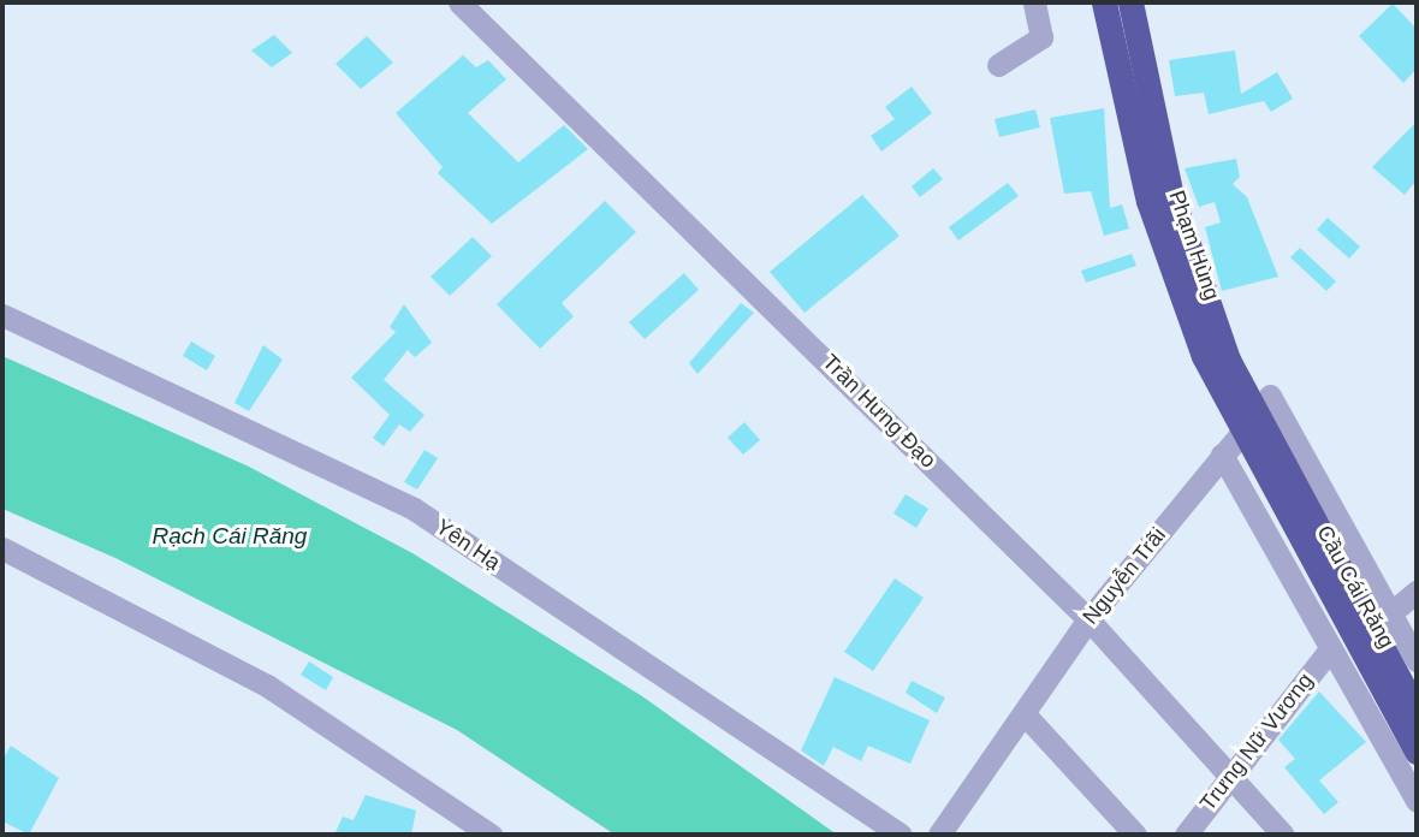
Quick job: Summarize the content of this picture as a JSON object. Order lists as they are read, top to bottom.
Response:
{
  "streets": {
    "highway": ["Phạm Hùng", "Cầu Cái Răng"],
    "street": [
      "Trần Hưng Đạo",
      "Yên Hạ",
      "Nguyễn Trãi",
      "Trưng Nữ Vương"
    ]
  },
  "crossings": [
    ["Phạm Hùng", "Nguyễn Trãi"],
    ["Phạm Hùng", "Cầu Cái Răng"],
    ["Trần Hưng Đạo", "Nguyễn Trãi"],
    ["Trần Hưng Đạo", "Trưng Nữ Vương"]
  ],
  "water": ["Rạch Cái Răng"]
}
